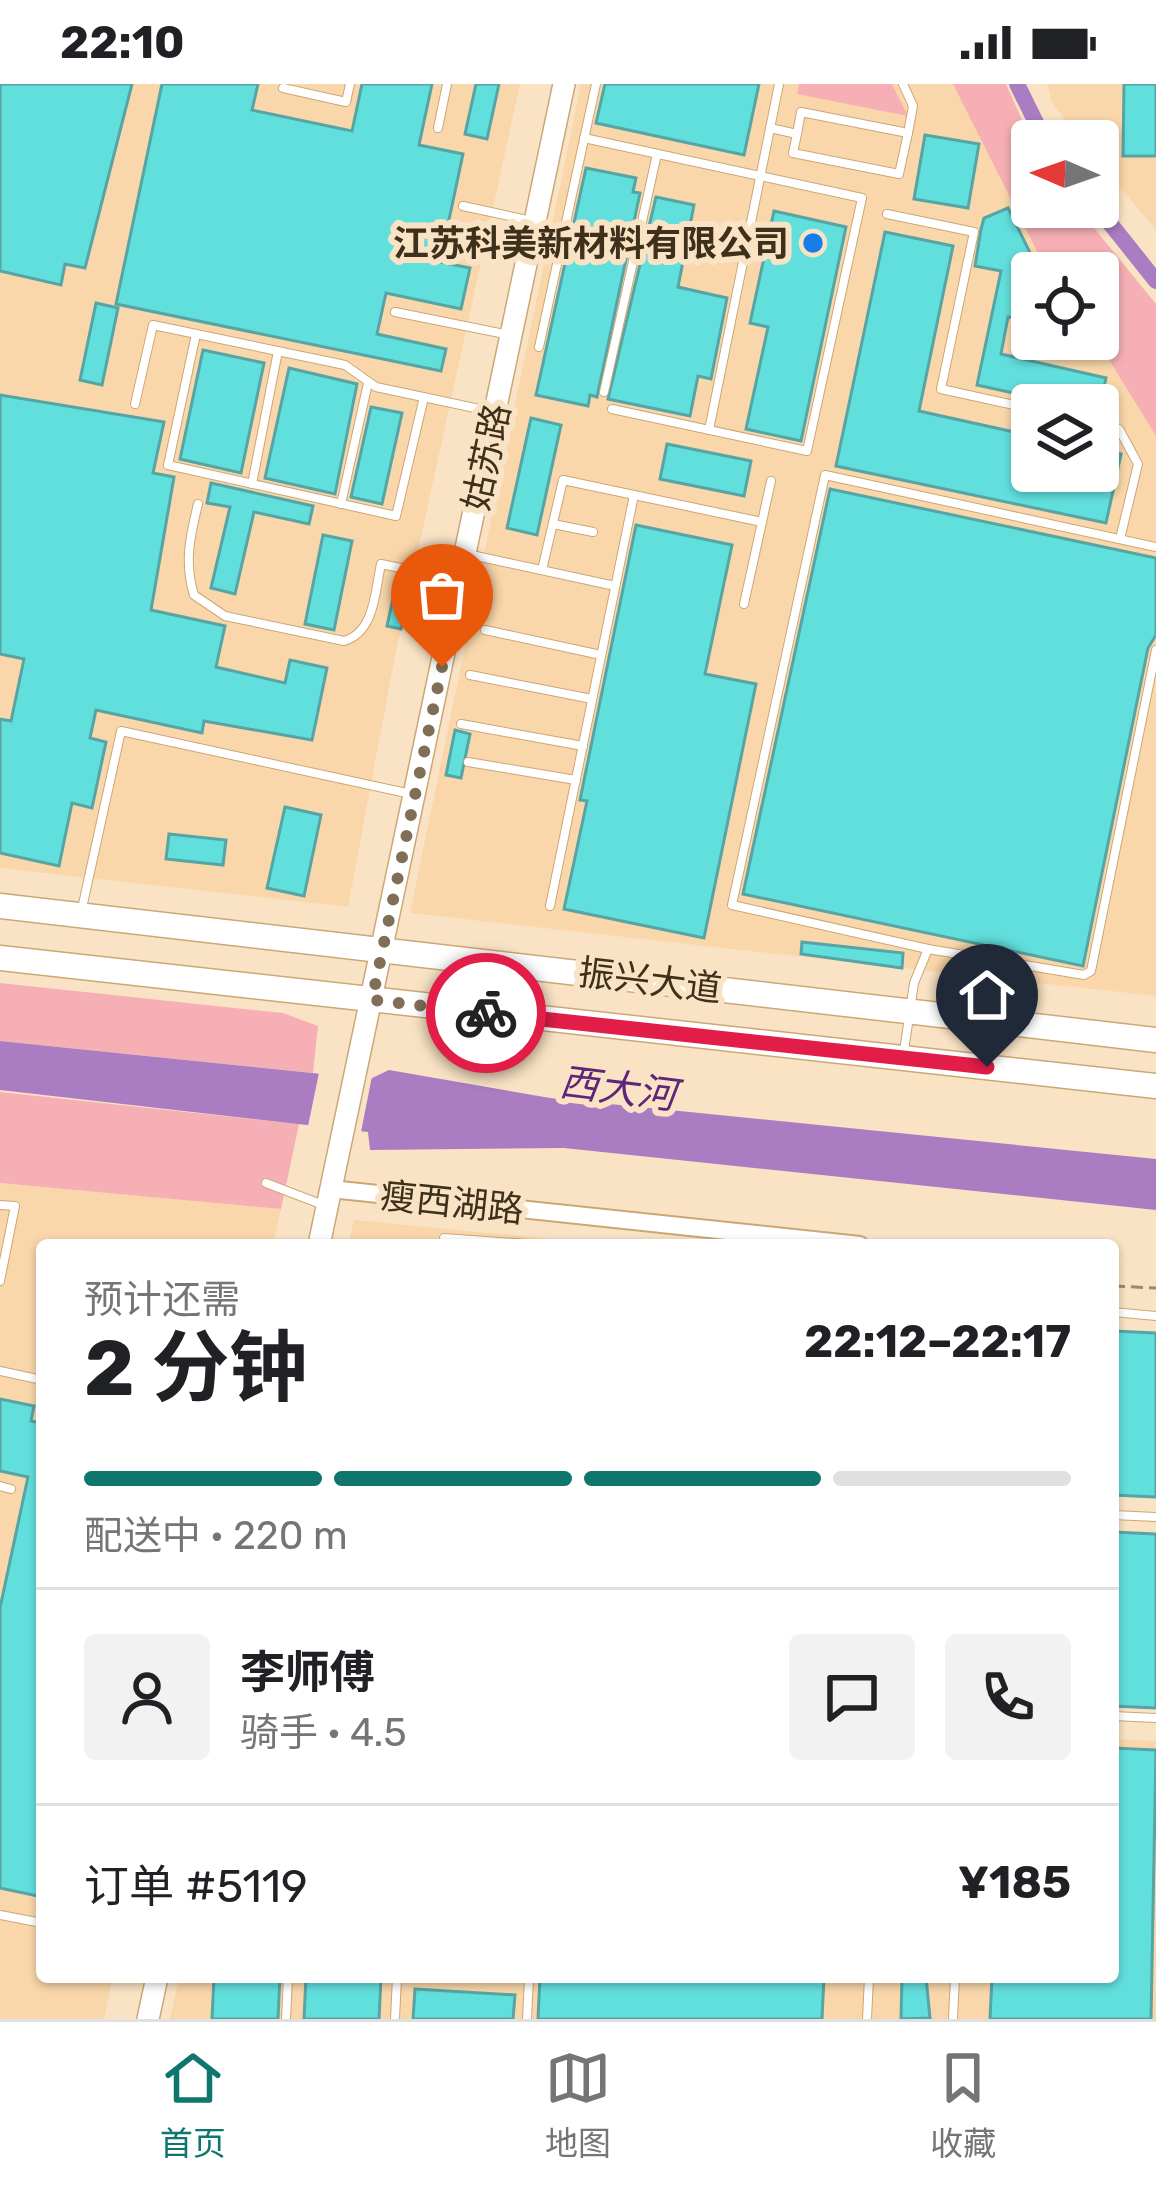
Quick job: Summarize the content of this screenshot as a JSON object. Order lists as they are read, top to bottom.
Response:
{
  "streets": {
    "main road": ["振兴大道"],
    "street": ["姑苏路", "瘦西湖路"]
  },
  "crossings": [
    ["姑苏路", "振兴大道"],
    ["姑苏路", "瘦西湖路"]
  ],
  "water": ["西大河"],
  "places": ["江苏科美新材料有限公司"],
  "north": "left",
  "page": {
    "status": "22:10",
    "heading": ["2 分钟", "预计还需", "22:12–22:17"],
    "panel": [
      "李师傅",
      "骑手 · 4.5",
      "订单 #5119",
      "¥185"
    ],
    "bar": "配送中 · 220 m",
    "tabs": ["首页", "地图", "收藏"]
  }
}
